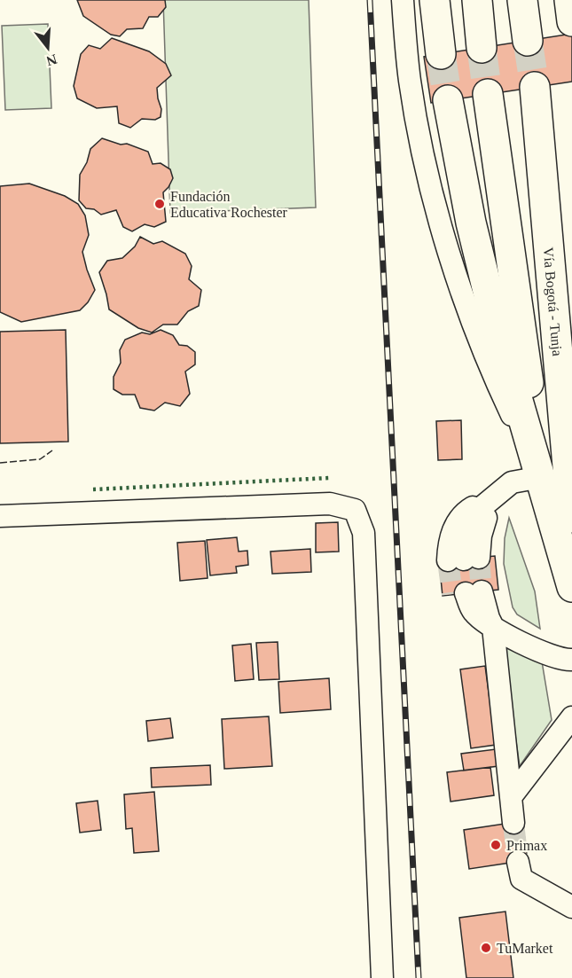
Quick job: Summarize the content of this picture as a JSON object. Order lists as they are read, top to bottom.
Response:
{
  "streets": {
    "highway": ["Vía Bogotá - Tunja"]
  },
  "places": ["Fundación Educativa Rochester", "Primax", "TuMarket"],
  "north": "bottom"
}
